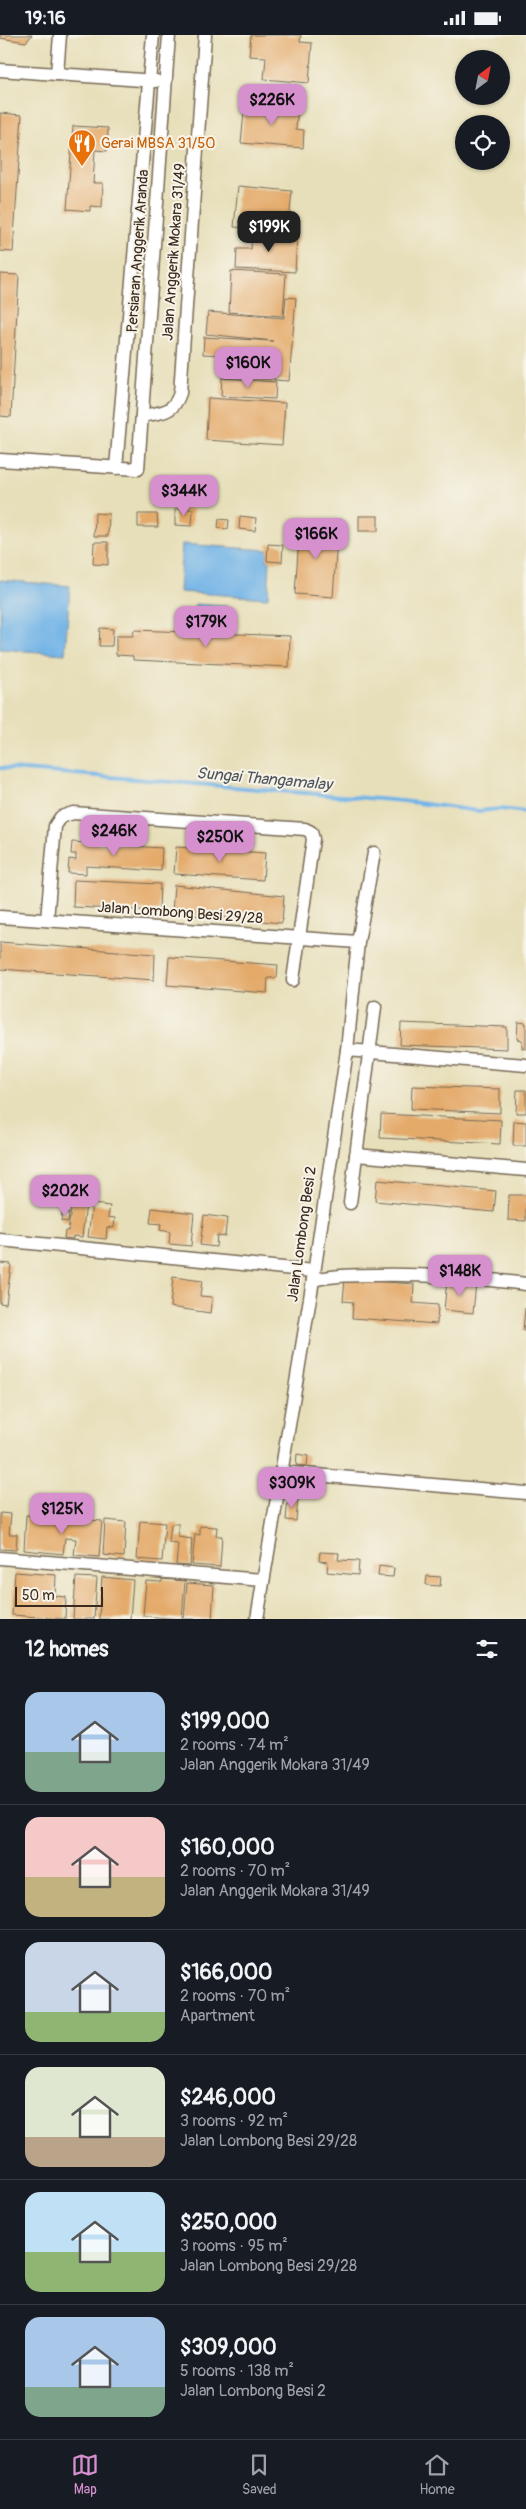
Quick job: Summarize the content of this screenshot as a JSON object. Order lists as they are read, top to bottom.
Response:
{
  "streets": {
    "street": [
      "Persiaran Anggerik Aranda",
      "Jalan Anggerik Mokara 31/49",
      "Jalan Lombong Besi 29/28",
      "Jalan Lombong Besi 2"
    ]
  },
  "crossings": [
    ["Persiaran Anggerik Aranda", "Jalan Anggerik Mokara 31/49"],
    ["Jalan Lombong Besi 29/28", "Jalan Lombong Besi 2"]
  ],
  "water": ["Sungai Thangamalay"],
  "places": {
    "restaurant": ["Gerai MBSA 31/50"]
  },
  "scale_bar": "50 m",
  "north": "top right",
  "page": {
    "status": "19:16",
    "price": [
      "$226K",
      "$199K",
      "$160K",
      "$344K",
      "$166K",
      "$179K",
      "$246K",
      "$250K",
      "$202K",
      "$148K",
      "$309K",
      "$125K"
    ],
    "scale": "50 m",
    "heading": "12 homes",
    "list": [
      {
        "name": "$199,000",
        "note": "2 rooms · 74 m² · Jalan Anggerik Mokara 31/49"
      },
      {
        "name": "$160,000",
        "note": "2 rooms · 70 m² · Jalan Anggerik Mokara 31/49"
      },
      {
        "name": "$166,000",
        "note": "2 rooms · 70 m² · Apartment"
      },
      {
        "name": "$246,000",
        "note": "3 rooms · 92 m² · Jalan Lombong Besi 29/28"
      },
      {
        "name": "$250,000",
        "note": "3 rooms · 95 m² · Jalan Lombong Besi 29/28"
      },
      {
        "name": "$309,000",
        "note": "5 rooms · 138 m² · Jalan Lombong Besi 2"
      }
    ],
    "tabs": ["Map", "Saved", "Home"]
  }
}
